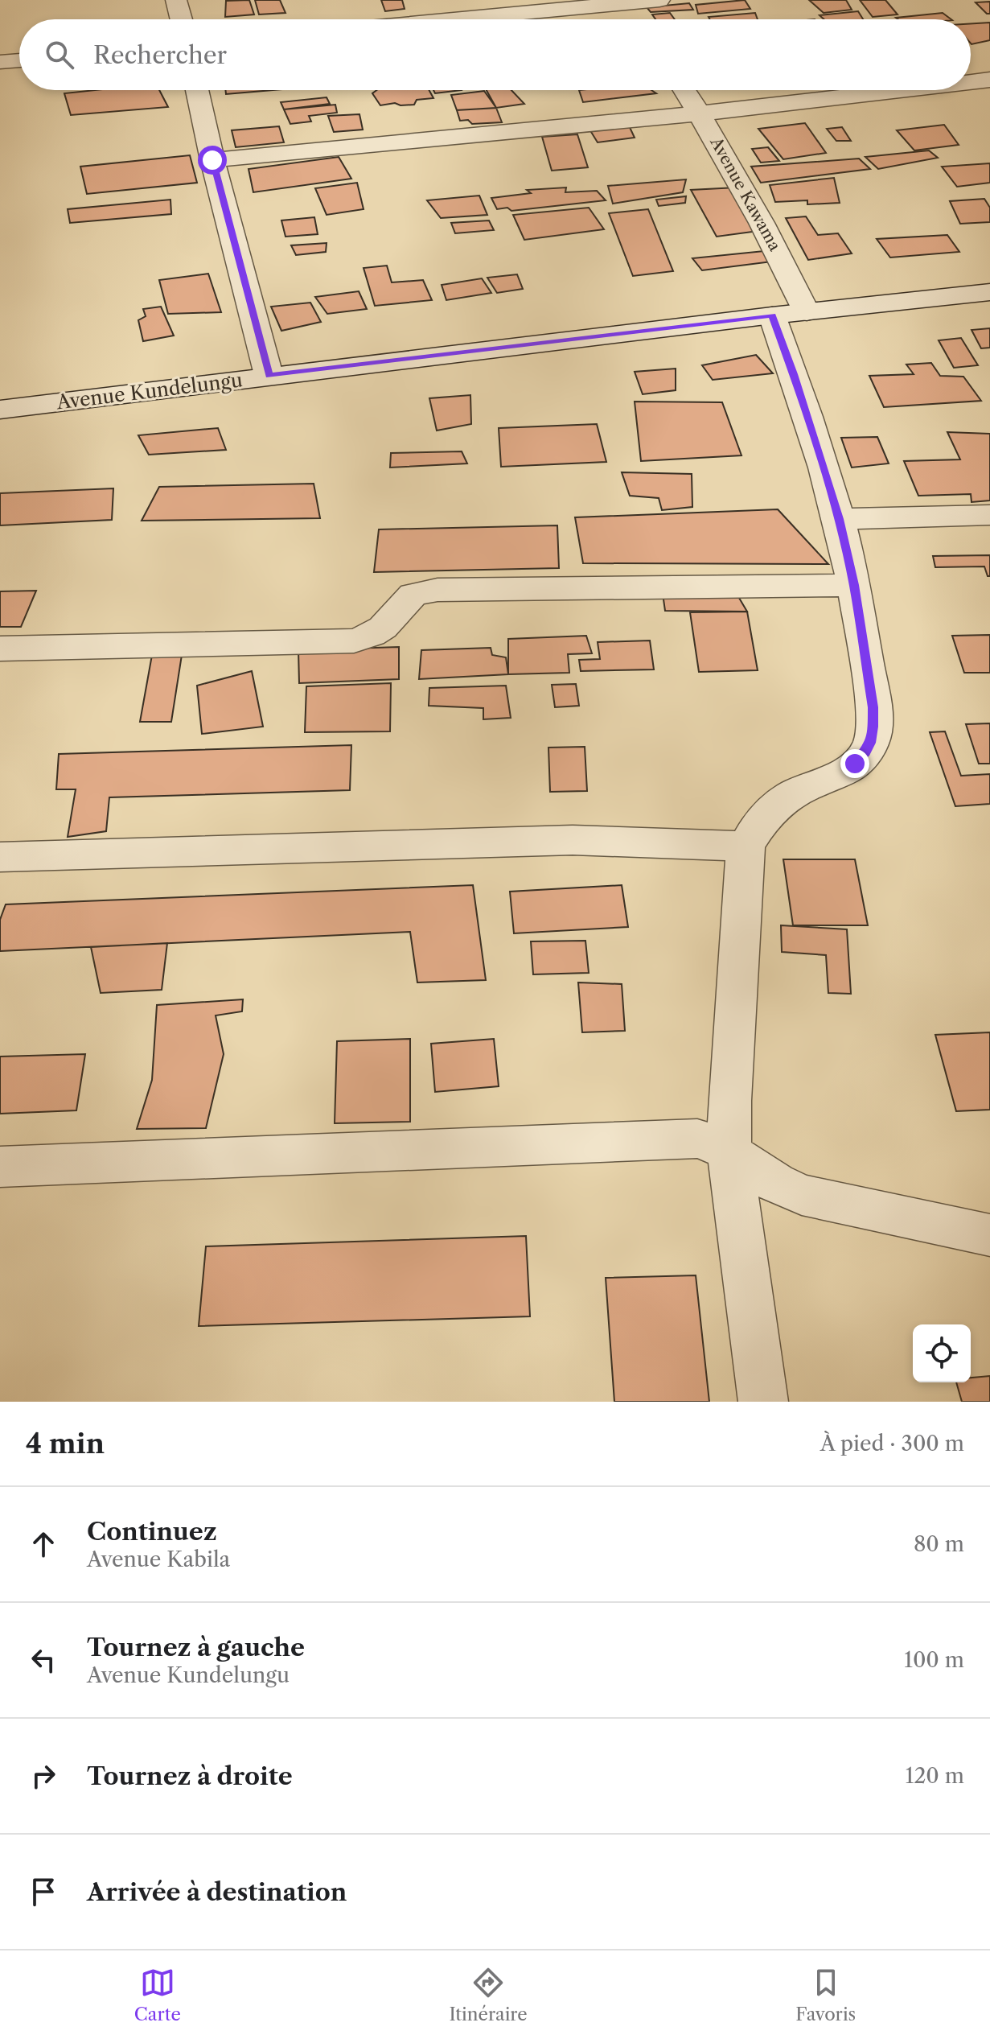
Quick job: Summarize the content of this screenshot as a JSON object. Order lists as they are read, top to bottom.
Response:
{
  "streets": {
    "street": ["Avenue Kawama", "Avenue Kundelungu"]
  },
  "crossings": [
    ["Avenue Kawama", "Avenue Kundelungu"]
  ],
  "page": {
    "search": "Rechercher",
    "heading": ["4 min", "À pied · 300 m"],
    "list": [
      ["Continuez", "Avenue Kabila", "80 m"],
      ["Tournez à gauche", "Avenue Kundelungu", "100 m"],
      ["Tournez à droite", "120 m"],
      "Arrivée à destination"
    ],
    "nav": ["Carte", "Itinéraire", "Favoris"]
  }
}
